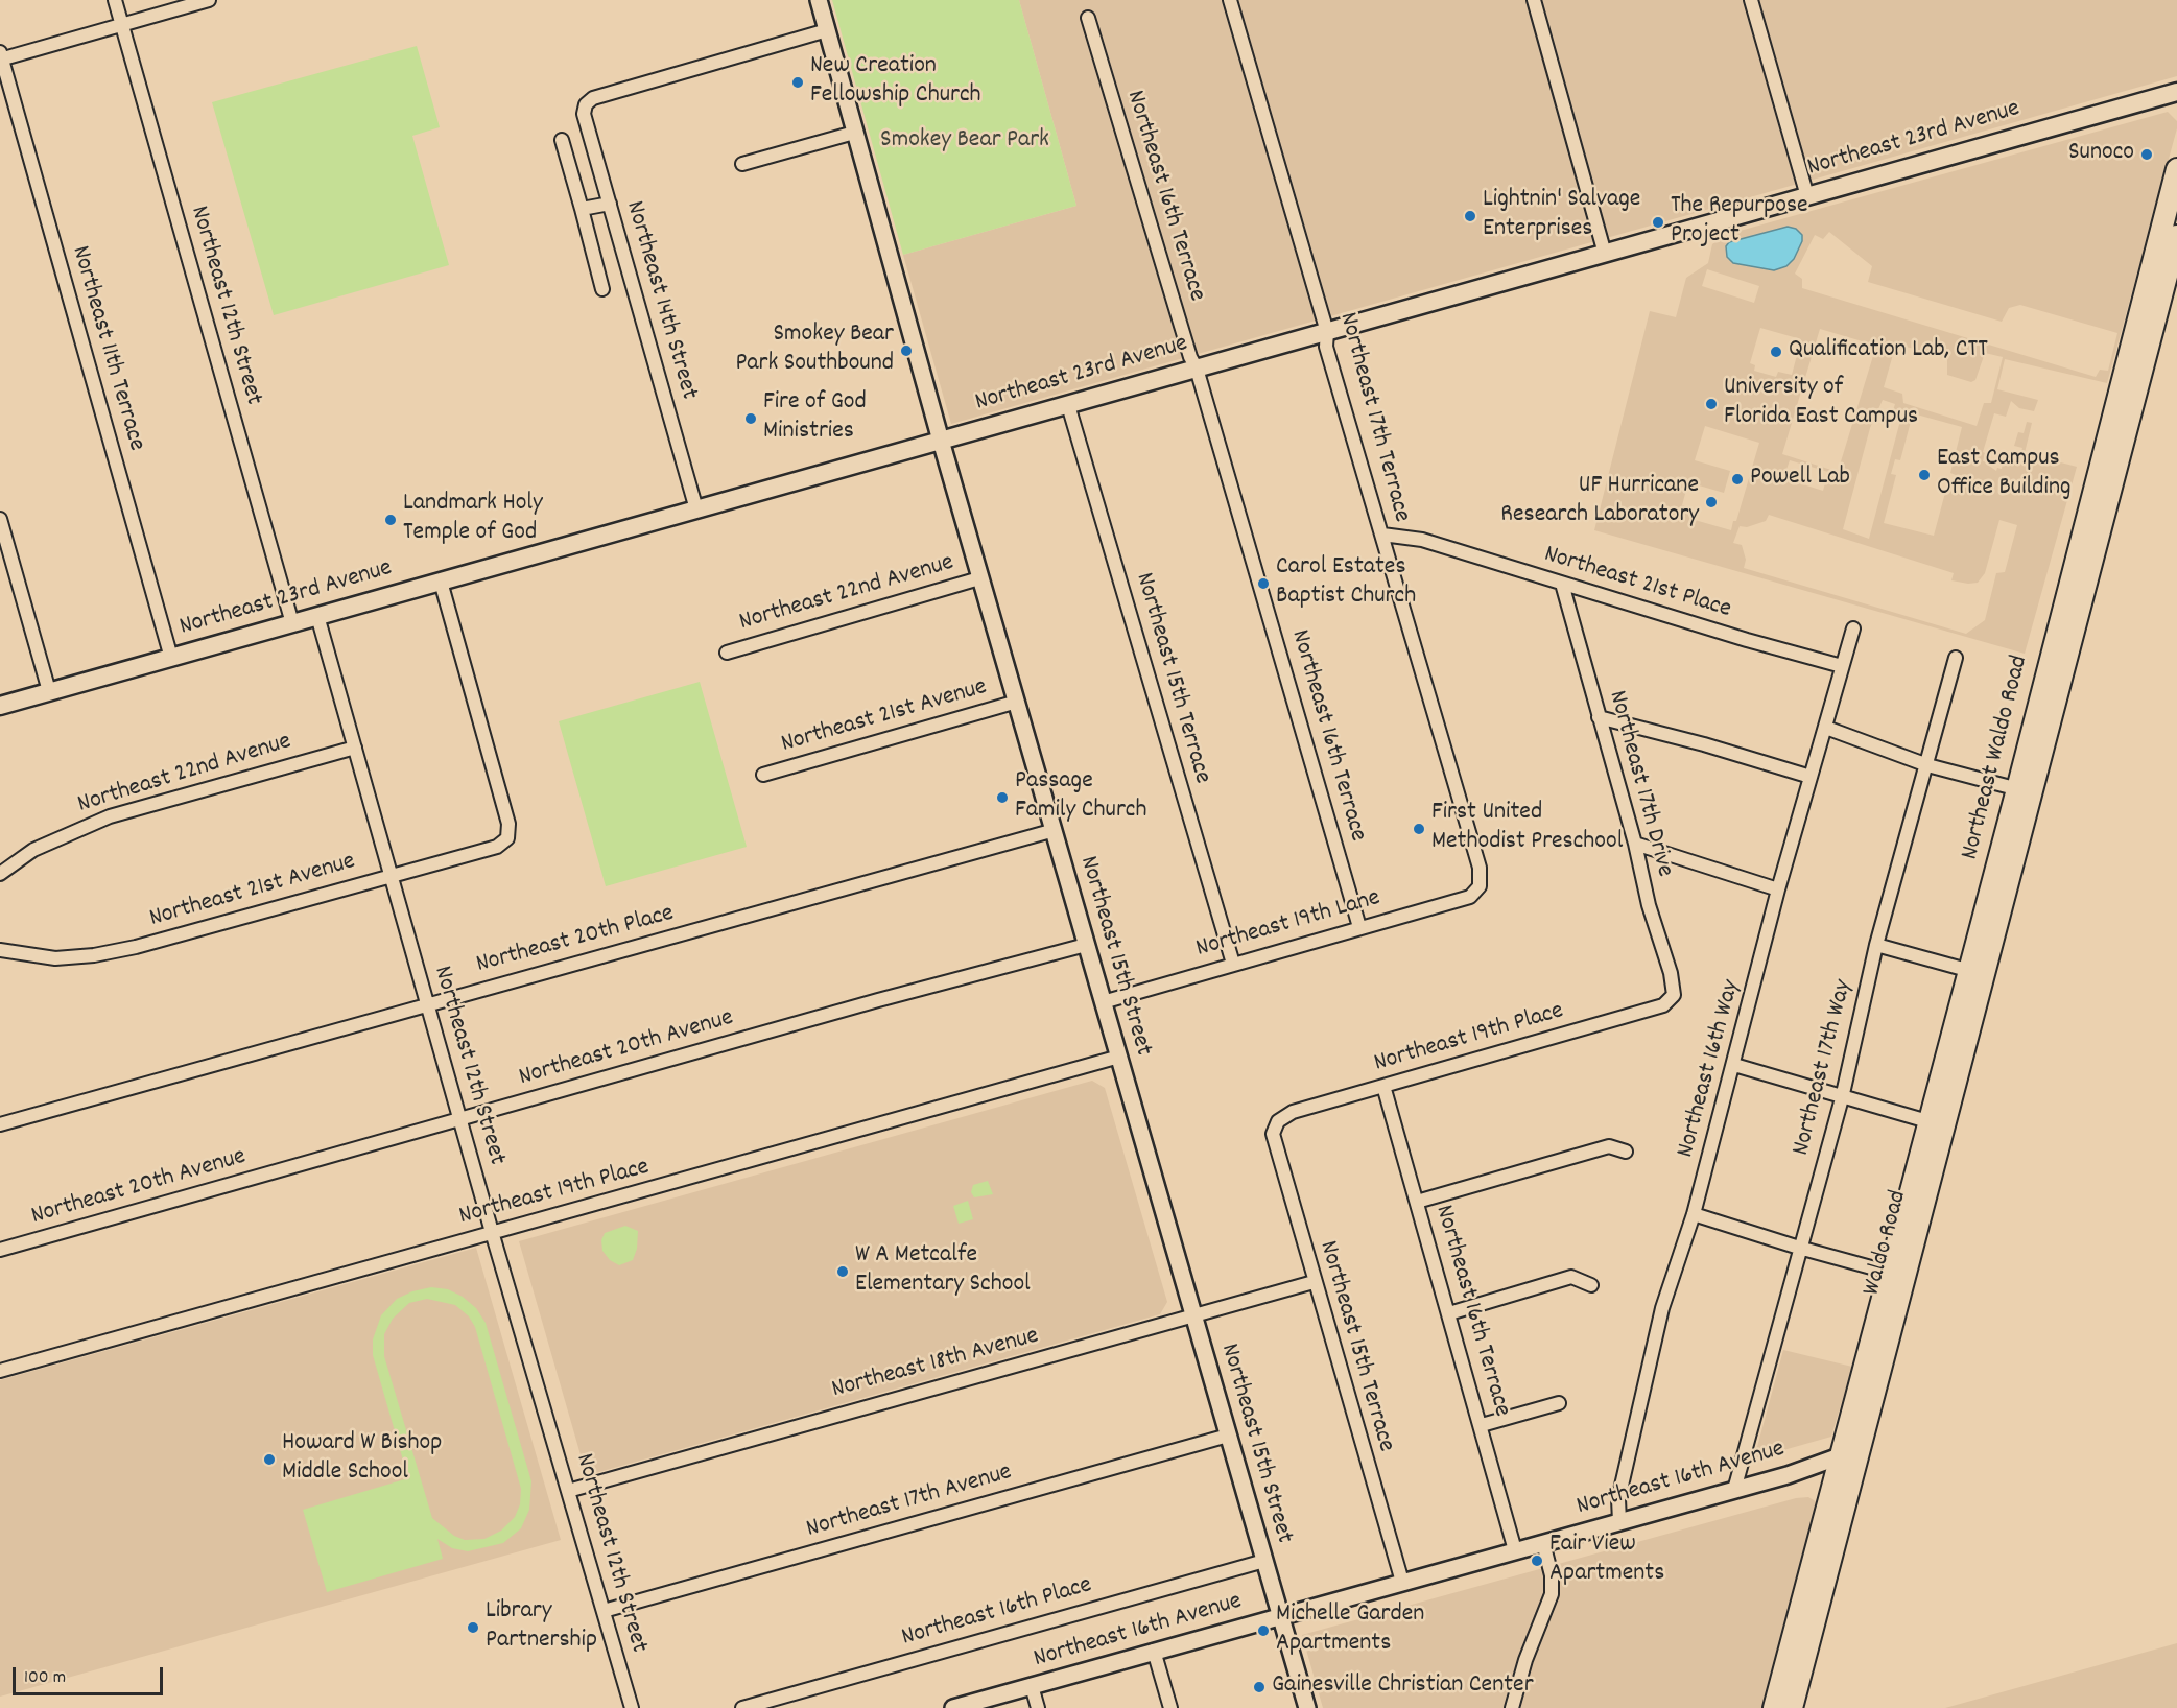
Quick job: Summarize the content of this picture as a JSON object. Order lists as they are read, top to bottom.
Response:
{
  "streets": {
    "highway": ["Northeast Waldo Road", "Waldo Road"],
    "main road": ["Northeast 23rd Avenue"],
    "street": [
      "Northeast 16th Terrace",
      "Northeast 14th Street",
      "Northeast 12th Street",
      "Northeast 11th Terrace",
      "Northeast 17th Terrace",
      "Northeast 21st Place",
      "Northeast 22nd Avenue",
      "Northeast 15th Terrace",
      "Northeast 21st Avenue",
      "Northeast 17th Drive",
      "Northeast 19th Lane",
      "Northeast 20th Place",
      "Northeast 15th Street",
      "Northeast 19th Place",
      "Northeast 20th Avenue",
      "Northeast 17th Way",
      "Northeast 16th Way",
      "Northeast 18th Avenue",
      "Northeast 16th Avenue",
      "Northeast 17th Avenue",
      "Northeast 16th Place"
    ]
  },
  "crossings": [
    ["Northeast 23rd Avenue", "Northeast 16th Terrace"],
    ["Northeast 23rd Avenue", "Northeast 14th Street"],
    ["Northeast 23rd Avenue", "Northeast 12th Street"],
    ["Northeast 23rd Avenue", "Northeast 11th Terrace"],
    ["Northeast 23rd Avenue", "Northeast 17th Terrace"],
    ["Northeast 23rd Avenue", "Northeast 15th Terrace"],
    ["Northeast 23rd Avenue", "Northeast 21st Avenue"],
    ["Northeast 23rd Avenue", "Northeast 15th Street"],
    ["Northeast 16th Terrace", "Northeast 19th Lane"],
    ["Northeast 16th Terrace", "Northeast 19th Place"],
    ["Northeast 16th Terrace", "Northeast 16th Avenue"],
    ["Northeast 14th Street", "Northeast 15th Street"],
    ["Northeast 12th Street", "Northeast 22nd Avenue"],
    ["Northeast 12th Street", "Northeast 21st Avenue"],
    ["Northeast 12th Street", "Northeast 20th Place"],
    ["Northeast 12th Street", "Northeast 19th Place"],
    ["Northeast 12th Street", "Northeast 20th Avenue"],
    ["Northeast 12th Street", "Northeast 18th Avenue"],
    ["Northeast 12th Street", "Northeast 17th Avenue"],
    ["Northeast 17th Terrace", "Northeast 21st Place"],
    ["Northeast 17th Terrace", "Northeast 19th Lane"],
    ["Northeast 21st Place", "Northeast 17th Drive"],
    ["Northeast 21st Place", "Northeast 16th Way"],
    ["Northeast 22nd Avenue", "Northeast 15th Street"],
    ["Northeast 15th Terrace", "Northeast 19th Lane"],
    ["Northeast 15th Terrace", "Northeast 19th Place"],
    ["Northeast 15th Terrace", "Northeast 18th Avenue"],
    ["Northeast 15th Terrace", "Northeast 16th Avenue"],
    ["Northeast 21st Avenue", "Northeast 15th Street"],
    ["Northeast Waldo Road", "Waldo Road"],
    ["Northeast 17th Drive", "Northeast 19th Place"],
    ["Northeast 19th Lane", "Northeast 15th Street"],
    ["Northeast 20th Place", "Northeast 15th Street"],
    ["Northeast 15th Street", "Northeast 19th Place"],
    ["Northeast 15th Street", "Northeast 20th Avenue"],
    ["Northeast 15th Street", "Northeast 18th Avenue"],
    ["Northeast 15th Street", "Northeast 16th Avenue"],
    ["Northeast 15th Street", "Northeast 17th Avenue"],
    ["Northeast 15th Street", "Northeast 16th Place"],
    ["Northeast 17th Way", "Northeast 16th Avenue"],
    ["Northeast 16th Way", "Northeast 16th Avenue"],
    ["Waldo Road", "Northeast 16th Avenue"]
  ],
  "parks": ["Smokey Bear Park"],
  "places": [
    "New Creation Fellowship Church",
    "Sunoco",
    "Lightnin' Salvage Enterprises",
    "The Repurpose Project",
    "Smokey Bear Park Southbound",
    "Qualification Lab, CTT",
    "University of Florida East Campus",
    "Fire of God Ministries",
    "East Campus Office Building",
    "Powell Lab",
    "UF Hurricane Research Laboratory",
    "Landmark Holy Temple of God",
    "Carol Estates Baptist Church",
    "Passage Family Church",
    "First United Methodist Preschool",
    "W A Metcalfe Elementary School",
    "Howard W Bishop Middle School",
    "Fair View Apartments",
    "Library Partnership",
    "Michelle Garden Apartments",
    "Gainesville Christian Center"
  ],
  "scale_bar": "100 m"
}
